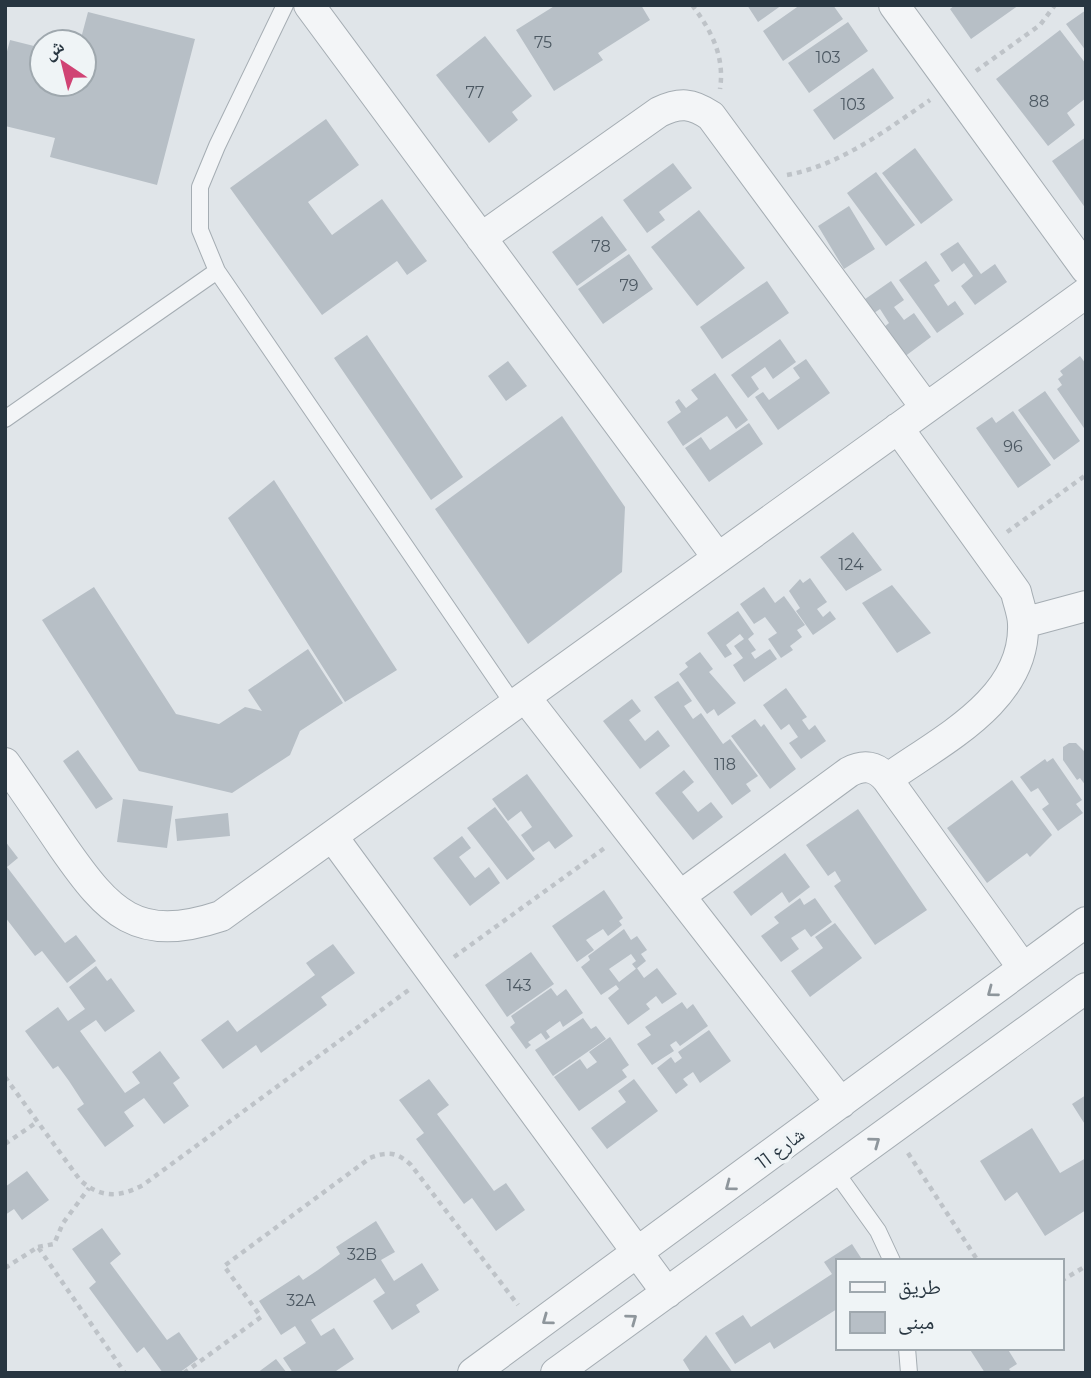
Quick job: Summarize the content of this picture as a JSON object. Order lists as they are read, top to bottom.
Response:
{
  "streets": {
    "street": ["شارع 11"]
  },
  "house_numbers": [
    "75",
    "103",
    "77",
    "88",
    "103",
    "78",
    "79",
    "96",
    "124",
    "118",
    "143",
    "32B",
    "32A"
  ],
  "legend": ["طريق", "مبنى"],
  "north": "top left"
}
